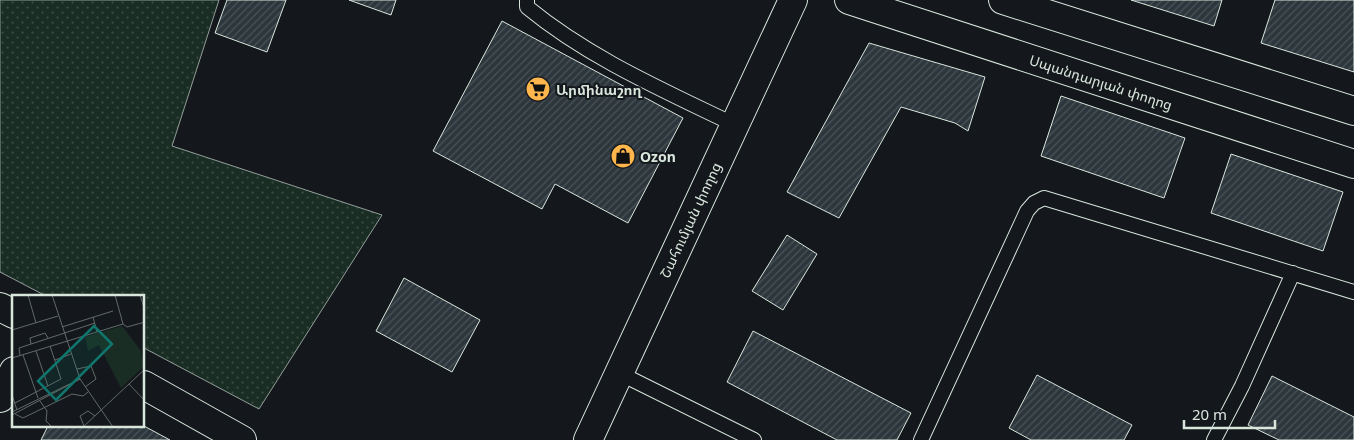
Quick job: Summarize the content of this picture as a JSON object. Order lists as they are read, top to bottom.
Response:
{
  "streets": {
    "street": ["Սպանդարյան փողոց", "Շահումյան փողոց"]
  },
  "places": {
    "supermarket": ["Արմինաշող"],
    "shop": ["Ozon"]
  },
  "scale_bar": "20 m"
}
